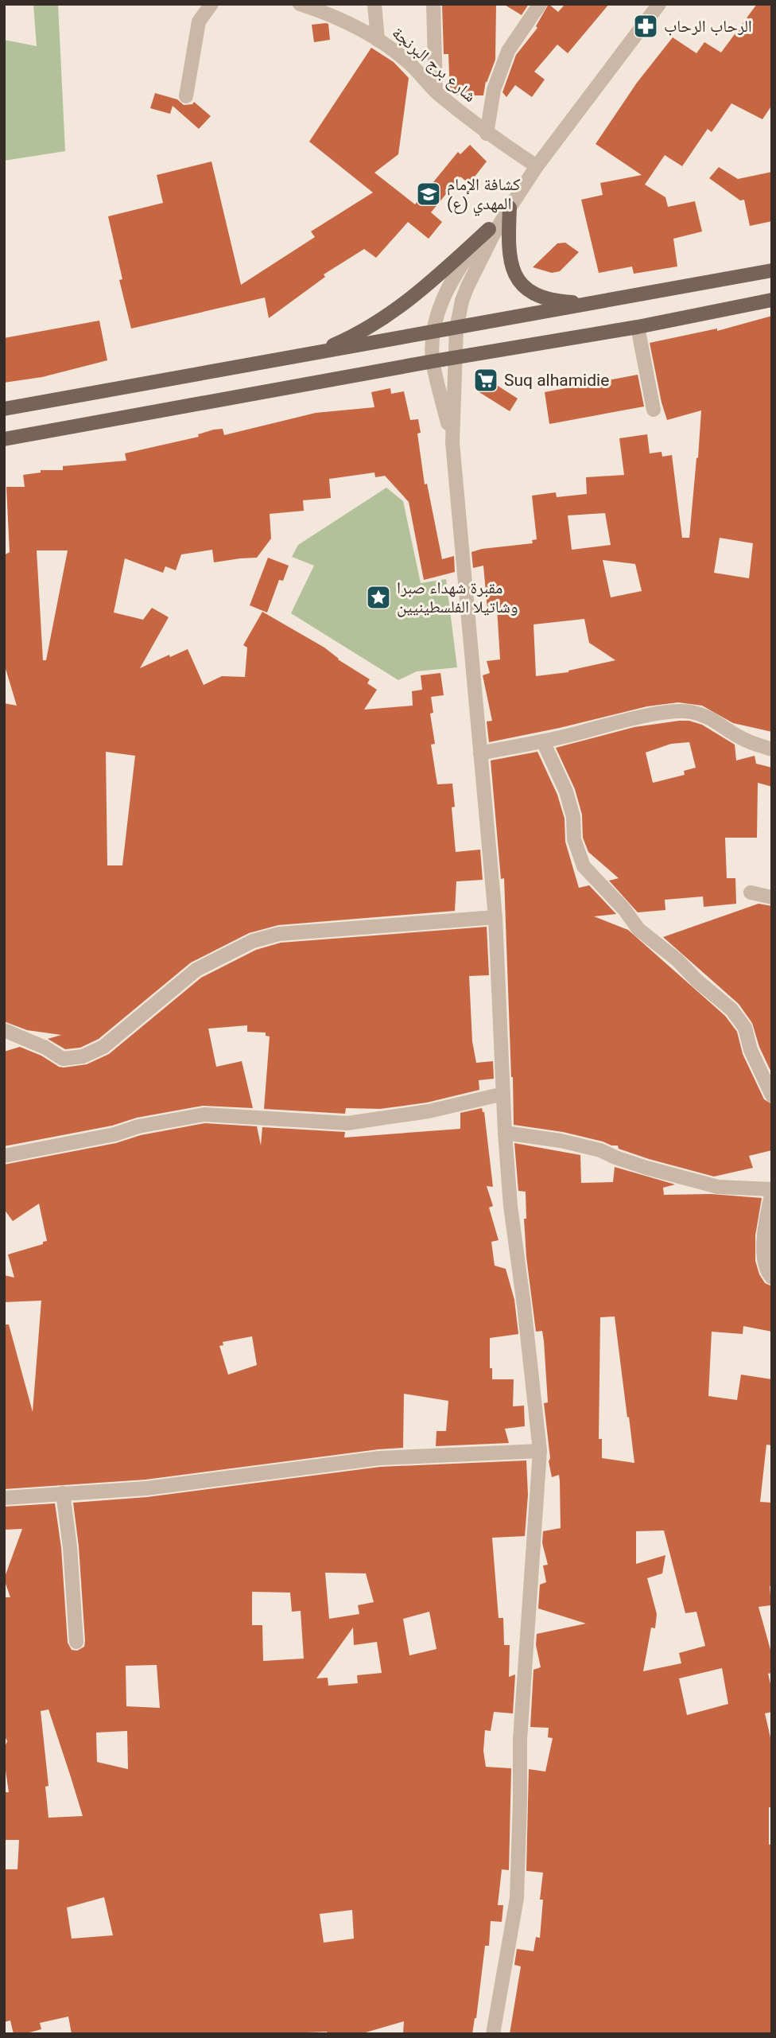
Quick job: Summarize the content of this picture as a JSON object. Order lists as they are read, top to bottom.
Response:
{
  "streets": {
    "street": ["شارع برج البرنجة"]
  },
  "places": {
    "pharmacy": ["الرحاب الرحاب"],
    "school or university": ["كشافة الإمام المهدي (ع)"],
    "supermarket": ["Suq alhamidie"],
    "place": ["مقبرة شهداء صبرا وشاتيلا الفلسطينيين"]
  }
}
